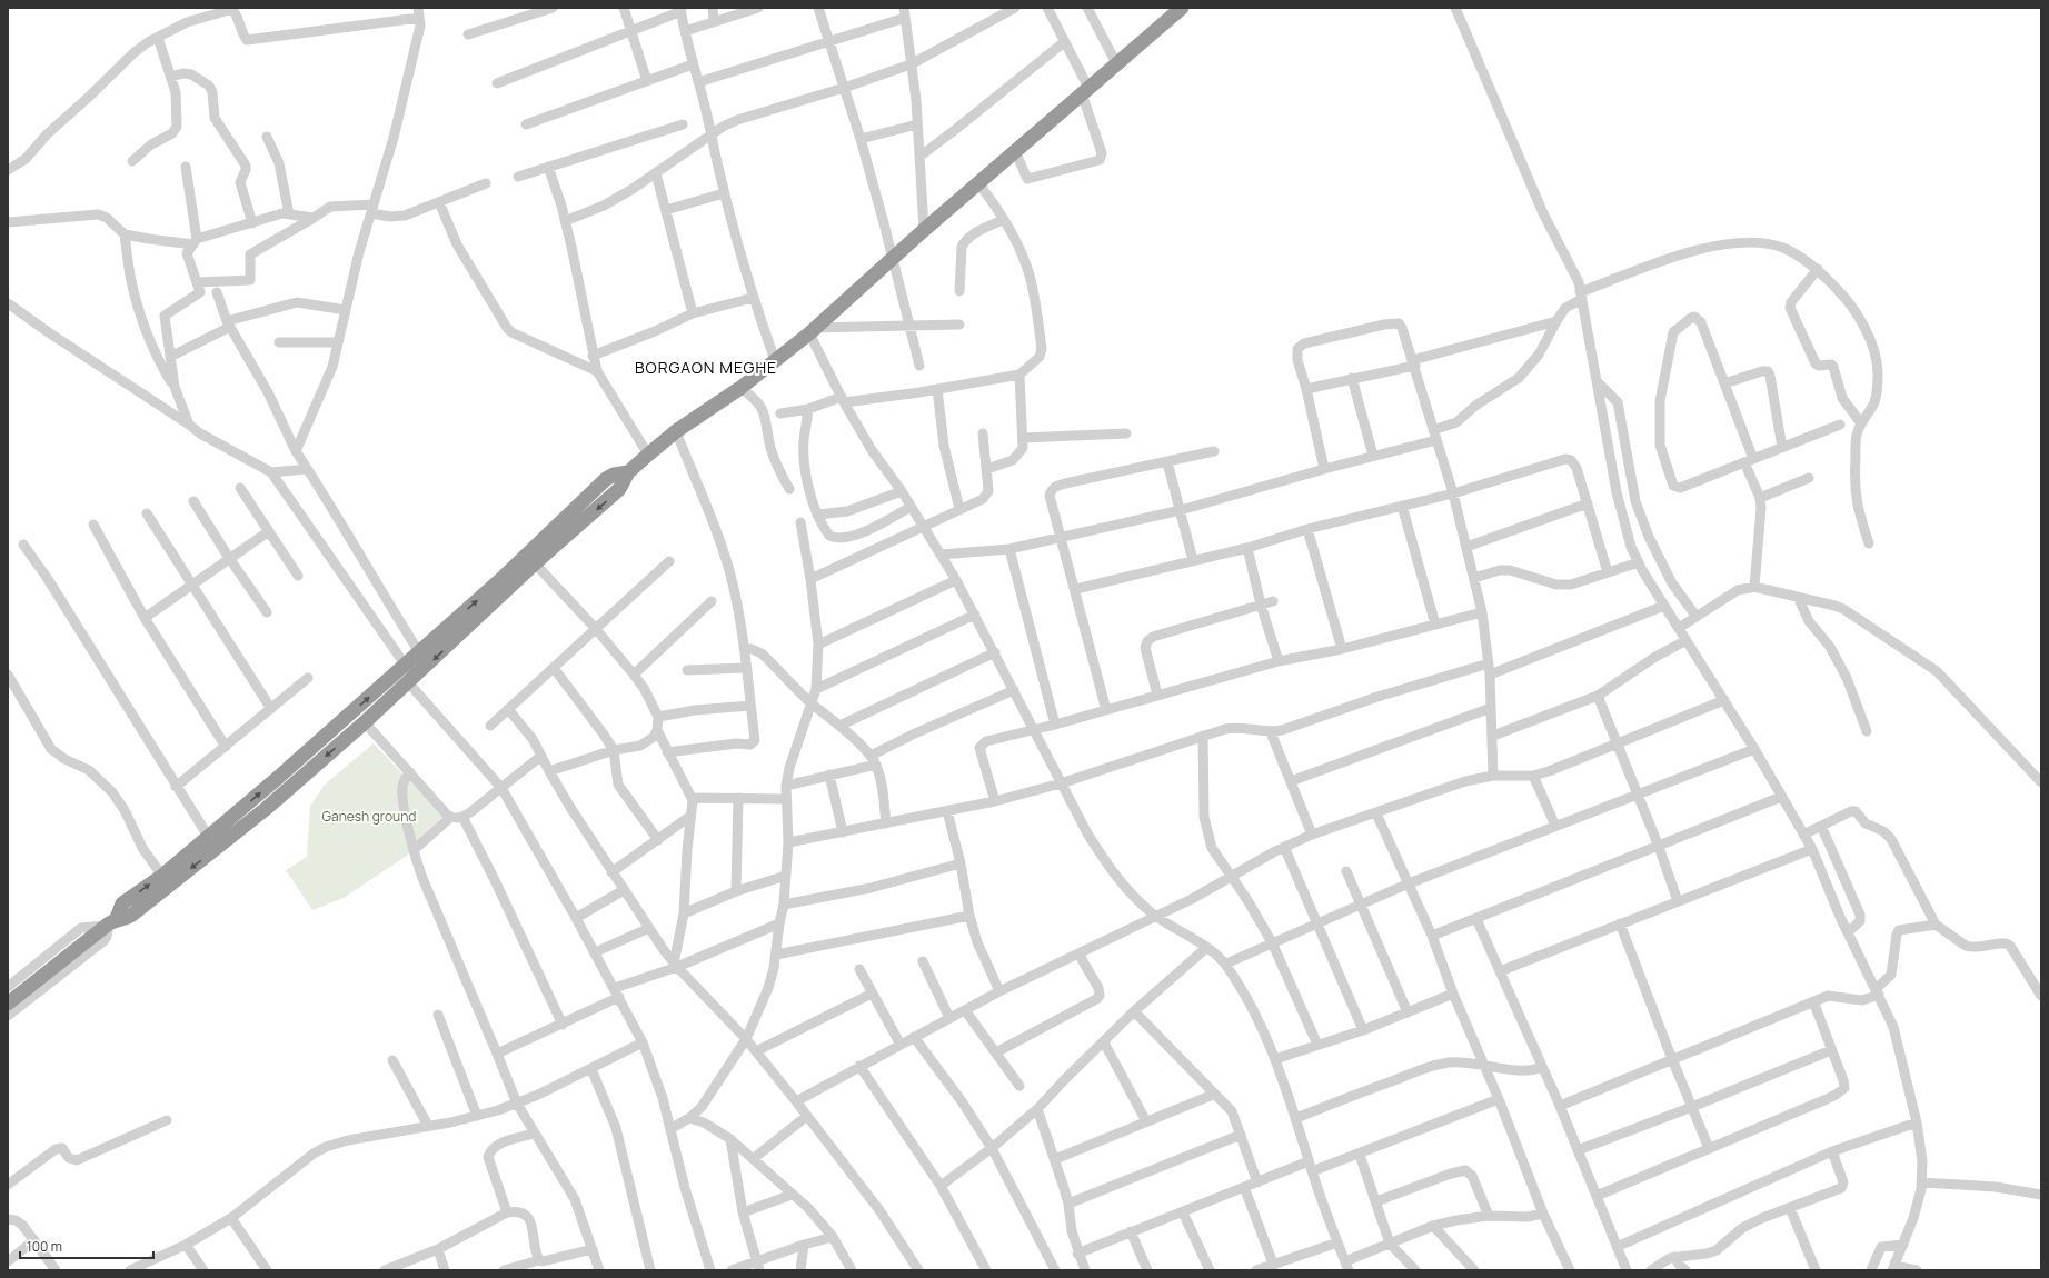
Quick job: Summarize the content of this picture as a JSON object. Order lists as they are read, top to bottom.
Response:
{
  "districts": ["BORGAON MEGHE"],
  "parks": ["Ganesh ground"],
  "scale_bar": "100 m"
}
